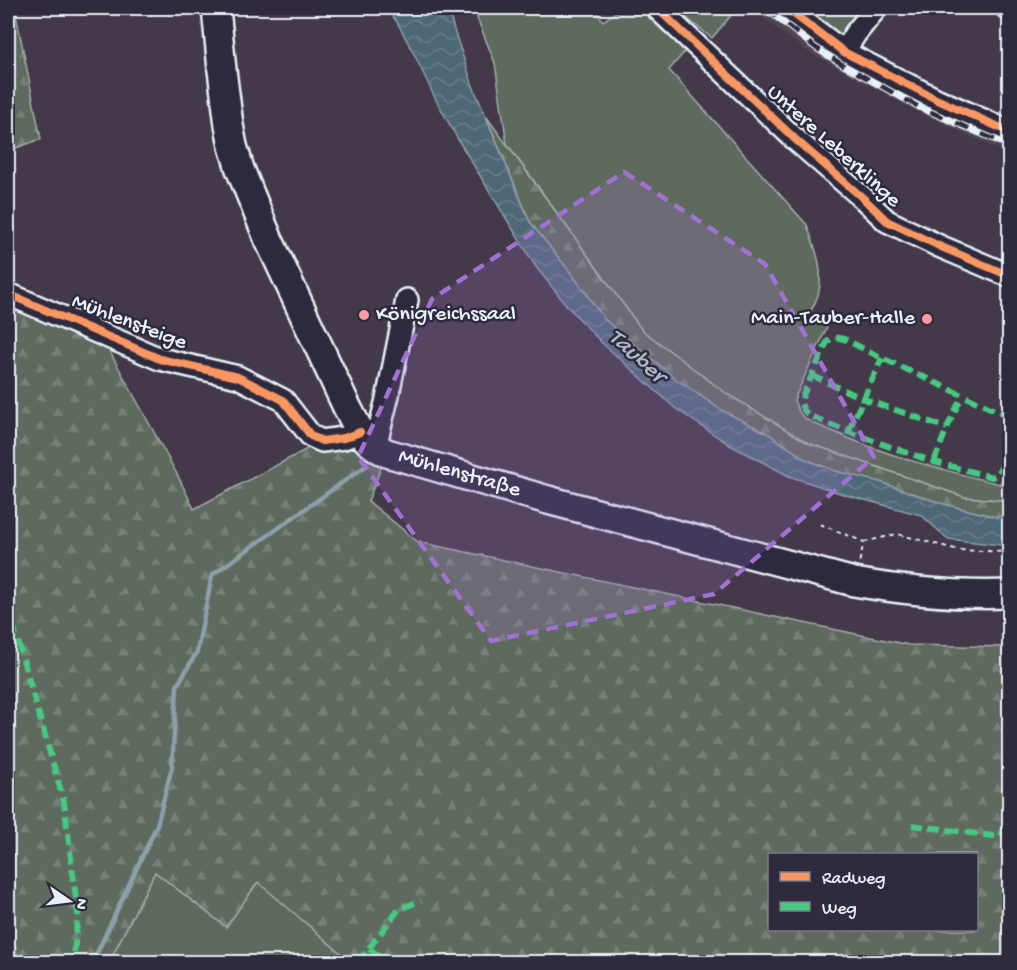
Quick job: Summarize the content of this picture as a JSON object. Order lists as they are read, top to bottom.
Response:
{
  "streets": {
    "main road": ["Mühlenstraße"],
    "street": ["Untere Leberklinge", "Mühlensteige"]
  },
  "crossings": [
    ["Mühlensteige", "Mühlenstraße"]
  ],
  "water": ["Tauber"],
  "places": ["Königreichssaal", "Main-Tauber-Halle"],
  "legend": ["Radweg", "Weg"],
  "north": "right"
}
